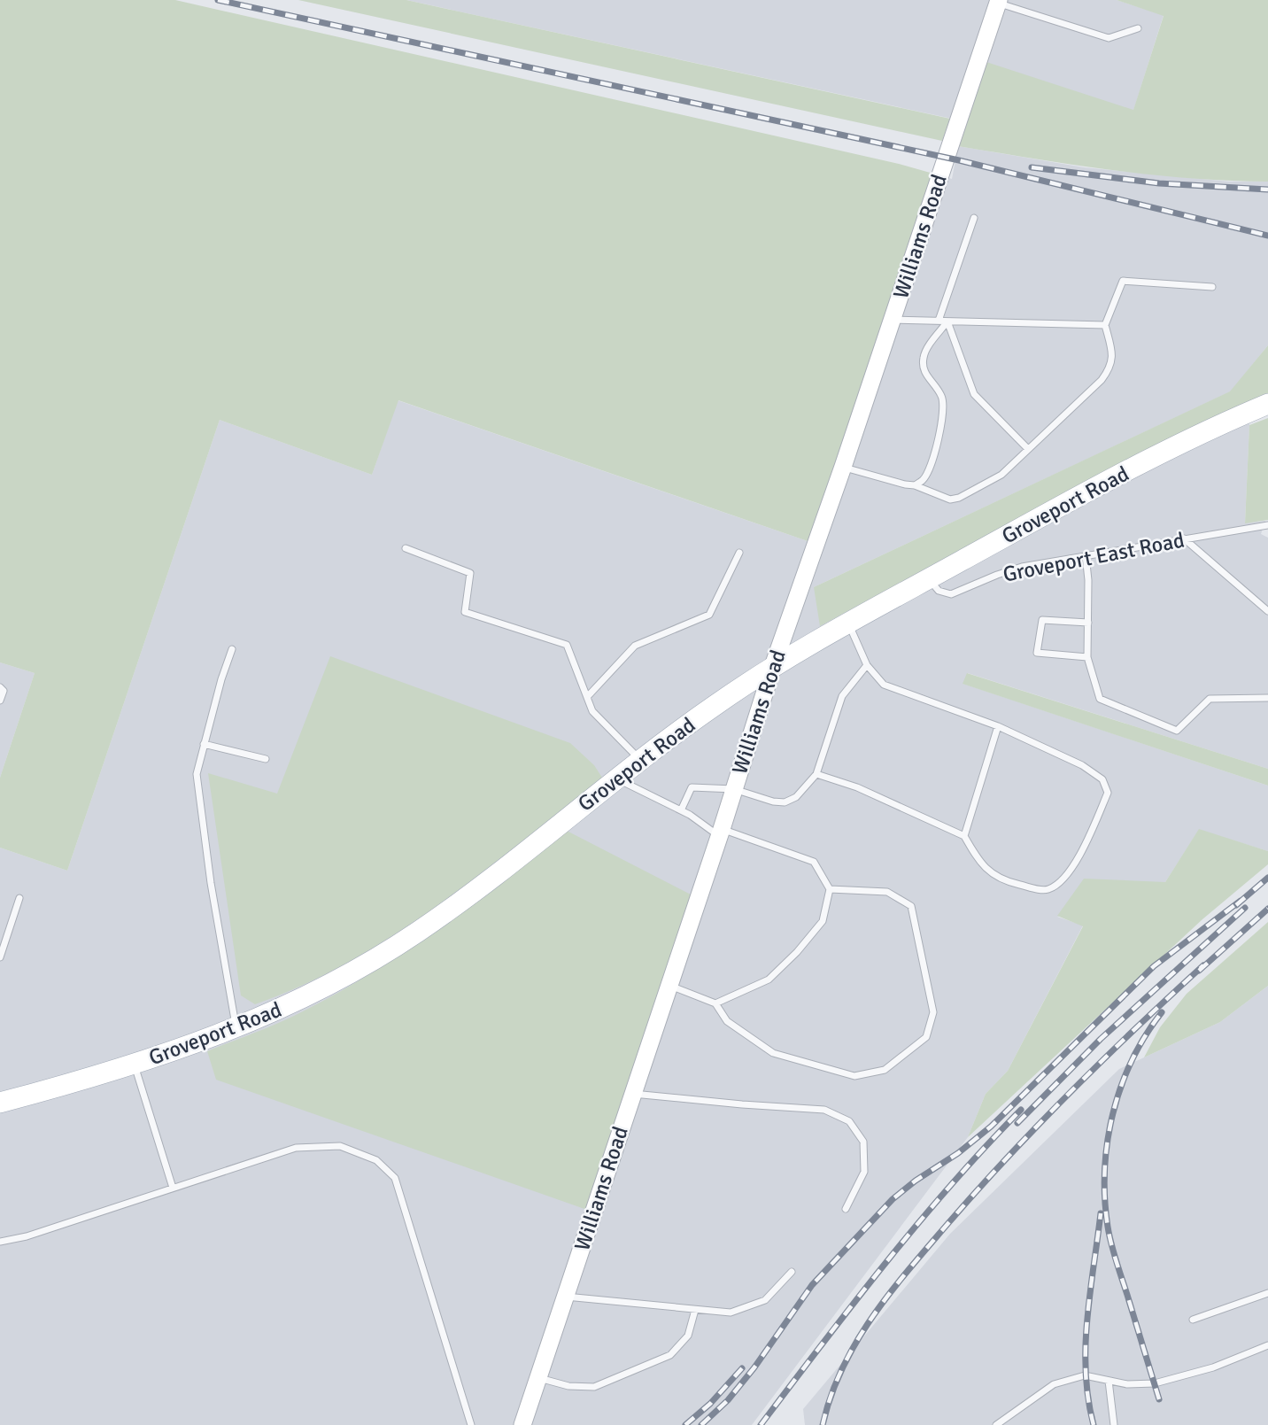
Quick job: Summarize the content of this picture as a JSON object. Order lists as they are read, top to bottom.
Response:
{
  "streets": {
    "main road": ["Williams Road", "Groveport Road"],
    "lane": ["Groveport East Road"]
  },
  "crossings": [
    ["Williams Road", "Groveport Road"],
    ["Groveport Road", "Groveport East Road"]
  ]
}
